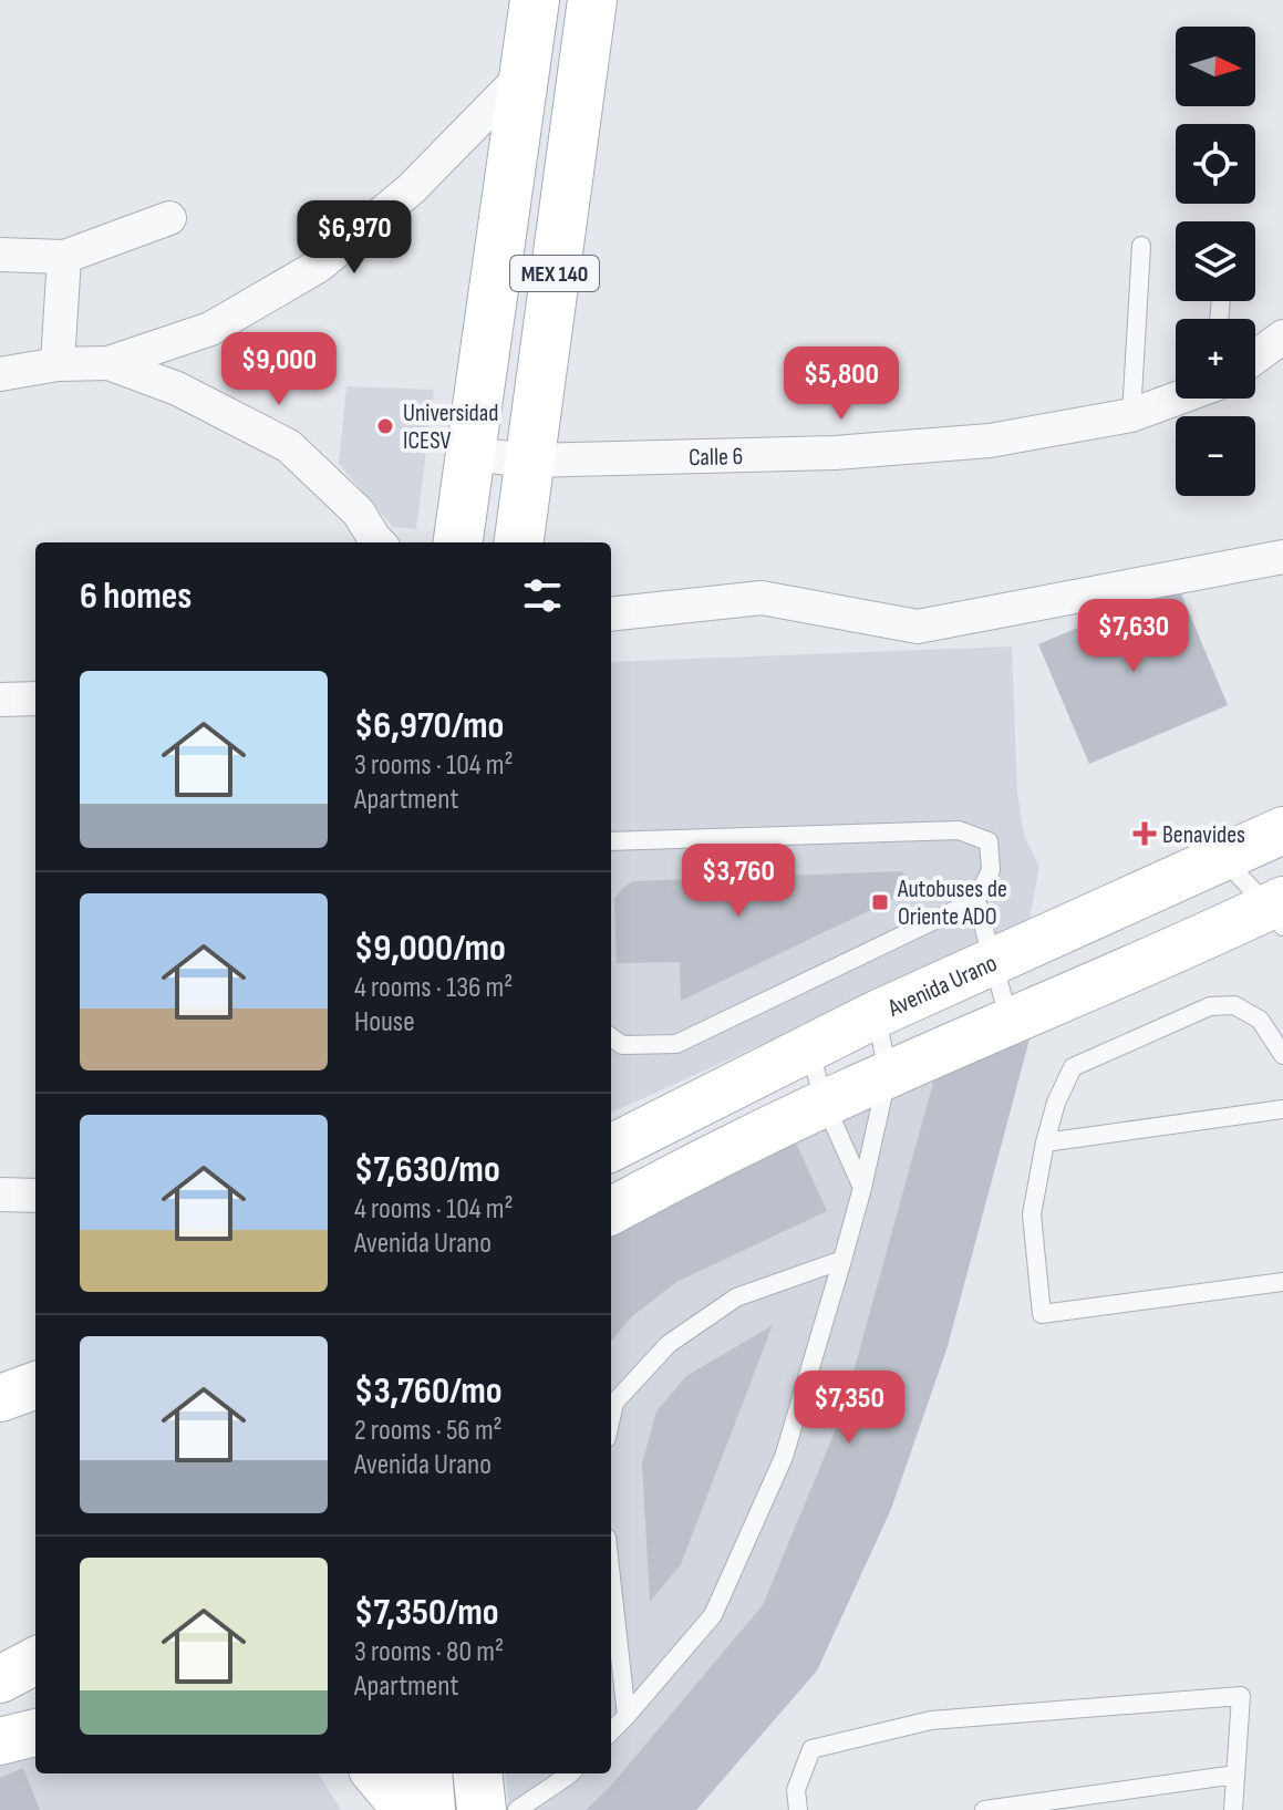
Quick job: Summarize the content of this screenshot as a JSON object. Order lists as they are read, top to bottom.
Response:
{
  "streets": {
    "main road": ["MEX 140", "Avenida Urano"],
    "street": ["Calle 6"]
  },
  "crossings": [
    ["MEX 140", "Calle 6"]
  ],
  "places": {
    "other": ["Universidad ICESV"],
    "health": ["Benavides"],
    "transit": ["Autobuses de Oriente ADO"]
  },
  "north": "right",
  "page": {
    "map_buttons": ["+", "−"],
    "price": [
      "$6,970",
      "$9,000",
      "$5,800",
      "$7,630",
      "$3,760",
      "$7,350"
    ],
    "heading": "6 homes",
    "list": [
      {
        "name": "$6,970/mo",
        "note": "3 rooms · 104 m² · Apartment"
      },
      {
        "name": "$9,000/mo",
        "note": "4 rooms · 136 m² · House"
      },
      {
        "name": "$7,630/mo",
        "note": "4 rooms · 104 m² · Avenida Urano"
      },
      {
        "name": "$3,760/mo",
        "note": "2 rooms · 56 m² · Avenida Urano"
      },
      {
        "name": "$7,350/mo",
        "note": "3 rooms · 80 m² · Apartment"
      }
    ]
  }
}
